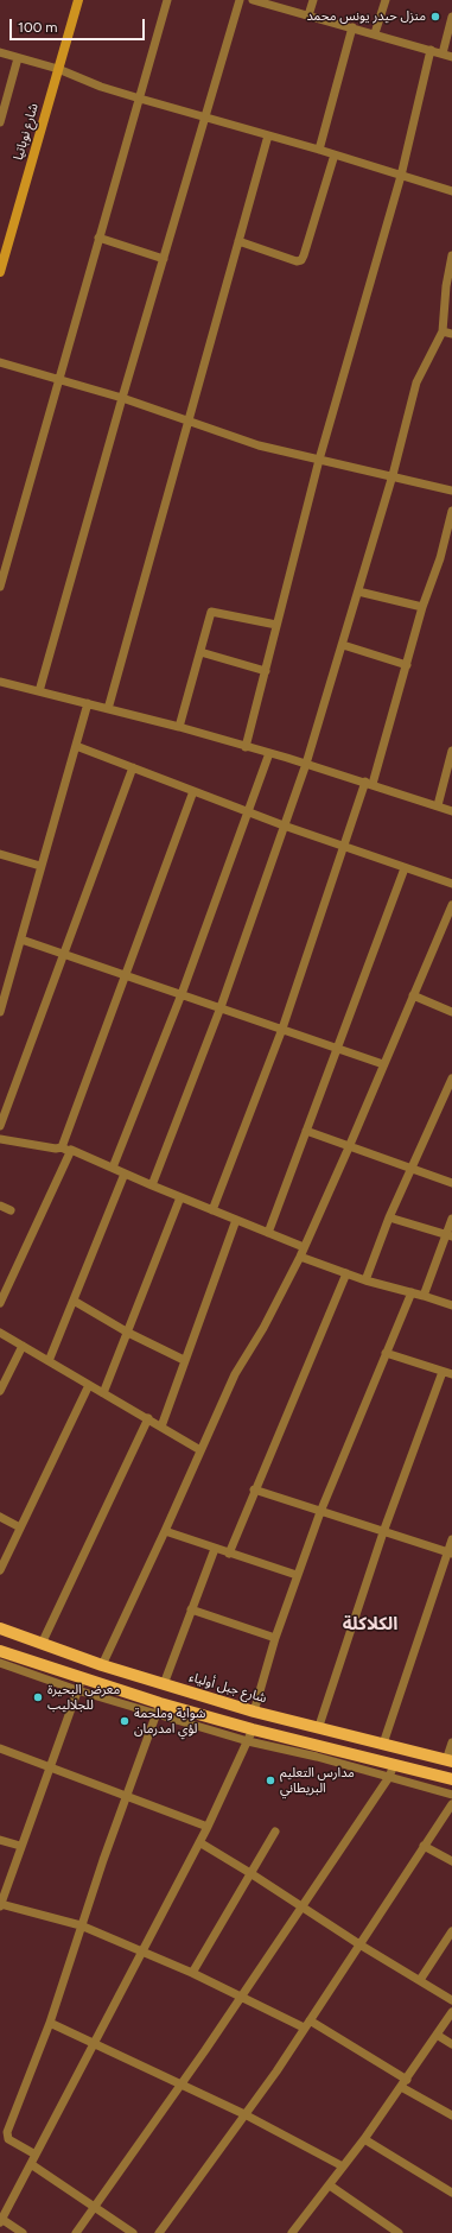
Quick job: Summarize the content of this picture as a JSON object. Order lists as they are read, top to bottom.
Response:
{
  "streets": {
    "main road": ["شارع جبل أولياء"],
    "street": ["شارع نوباتيا"]
  },
  "districts": ["الكلاكلة"],
  "places": [
    "منزل حيدر يونس محمد",
    "معرض البحيرة للجلاليب",
    "شواية وملحمة لؤي امدرمان",
    "مدارس التعليم البريطاني"
  ],
  "scale_bar": "100 m"
}
